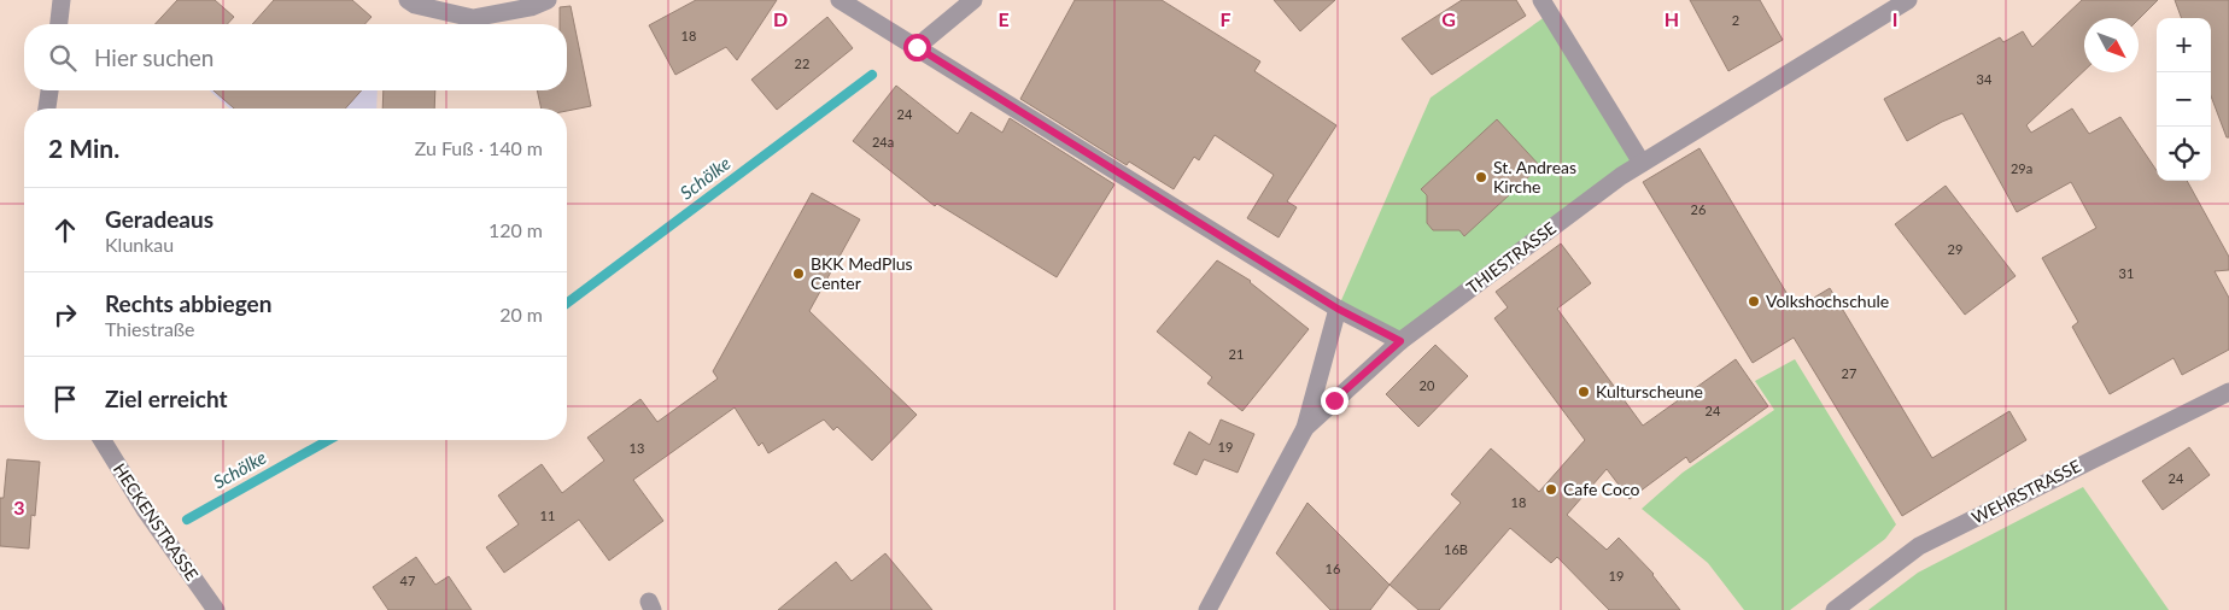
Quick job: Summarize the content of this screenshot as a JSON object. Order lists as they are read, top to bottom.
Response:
{
  "streets": {
    "street": ["THIESTRASSE", "WEHRSTRASSE", "HECKENSTRASSE"]
  },
  "water": ["Schölke"],
  "places": [
    "St. Andreas Kirche",
    "BKK MedPlus Center",
    "Volkshochschule",
    "Kulturscheune",
    "Cafe Coco"
  ],
  "house_numbers": [
    "2",
    "18",
    "22",
    "34",
    "24",
    "24a",
    "29a",
    "26",
    "29",
    "31",
    "21",
    "27",
    "20",
    "24",
    "19",
    "13",
    "24",
    "18",
    "11",
    "16B",
    "16",
    "19",
    "47"
  ],
  "north": "bottom right",
  "page": {
    "map_buttons": ["+", "−"],
    "search": "Hier suchen",
    "heading": ["2 Min.", "Zu Fuß · 140 m"],
    "list": [
      ["Geradeaus", "Klunkau", "120 m"],
      ["Rechts abbiegen", "Thiestraße", "20 m"],
      "Ziel erreicht"
    ]
  },
  "grid": {
    "columns": [
      "D",
      "E",
      "F",
      "G",
      "H",
      "I"
    ],
    "rows": ["3"]
  }
}
